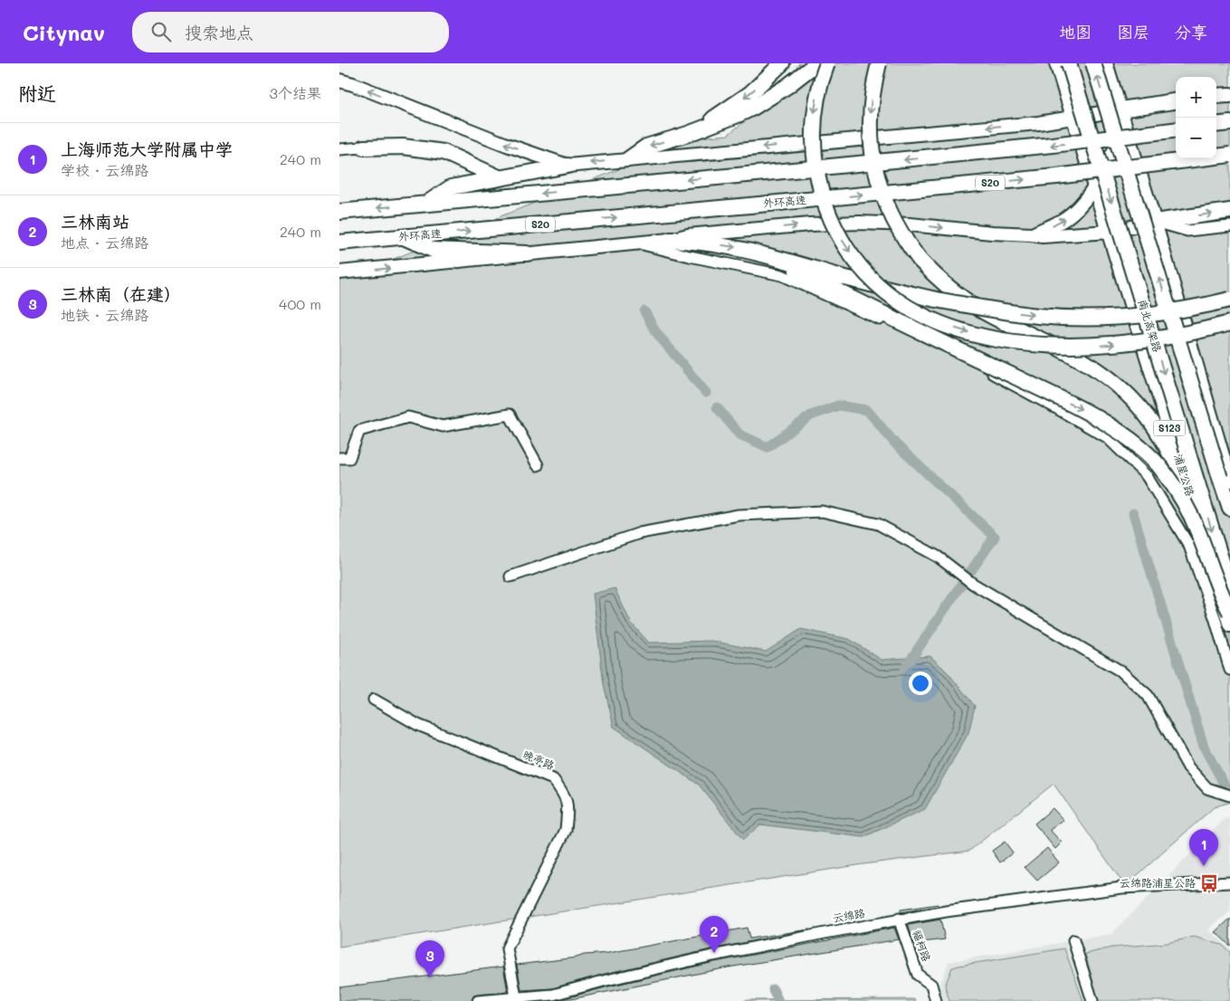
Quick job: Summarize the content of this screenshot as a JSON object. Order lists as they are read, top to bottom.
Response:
{
  "streets": {
    "highway": ["S20", "外环高速", "南北高架路"],
    "main road": ["S123", "浦星公路"],
    "street": ["晚亭路", "云绵路", "福柯路"]
  },
  "crossings": [
    ["晚亭路", "云绵路"],
    ["云绵路", "福柯路"]
  ],
  "places": {
    "bus stop": ["云绵路浦星公路"]
  },
  "page": {
    "header": "Citynav",
    "search": "搜索地点",
    "nav": ["地图", "图层", "分享"],
    "heading": ["附近", "3个结果"],
    "map_buttons": ["+", "−"],
    "list": [
      {
        "mark": "1",
        "name": "上海师范大学附属中学",
        "note": "学校 · 云绵路",
        "value": "240 m"
      },
      {
        "mark": "2",
        "name": "三林南站",
        "note": "地点 · 云绵路",
        "value": "240 m"
      },
      {
        "mark": "3",
        "name": "三林南（在建）",
        "note": "地铁 · 云绵路",
        "value": "400 m"
      }
    ],
    "pins": ["1", "2", "3"]
  }
}
